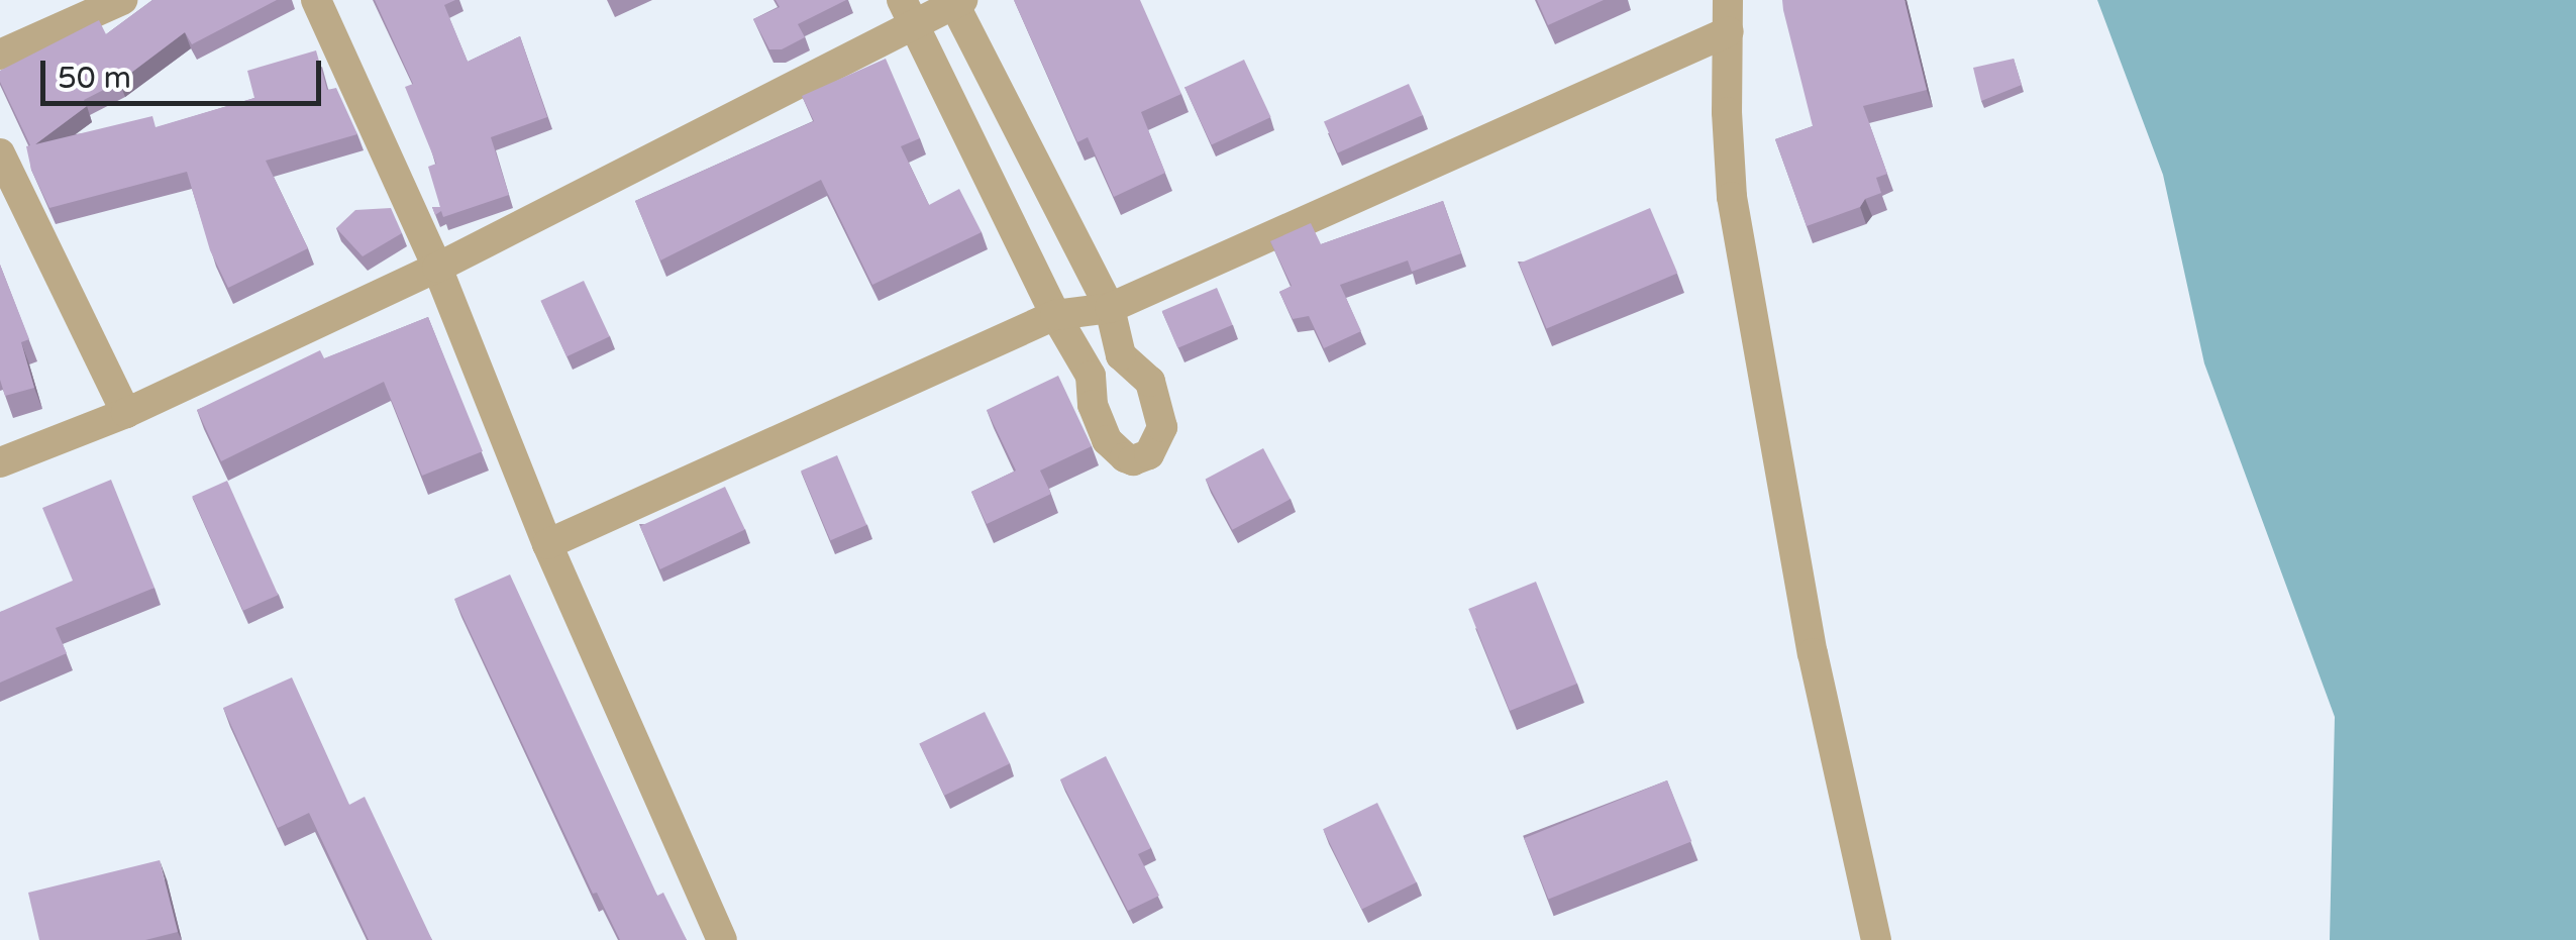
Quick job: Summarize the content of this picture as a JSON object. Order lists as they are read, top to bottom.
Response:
{
  "scale_bar": "50 m"
}
